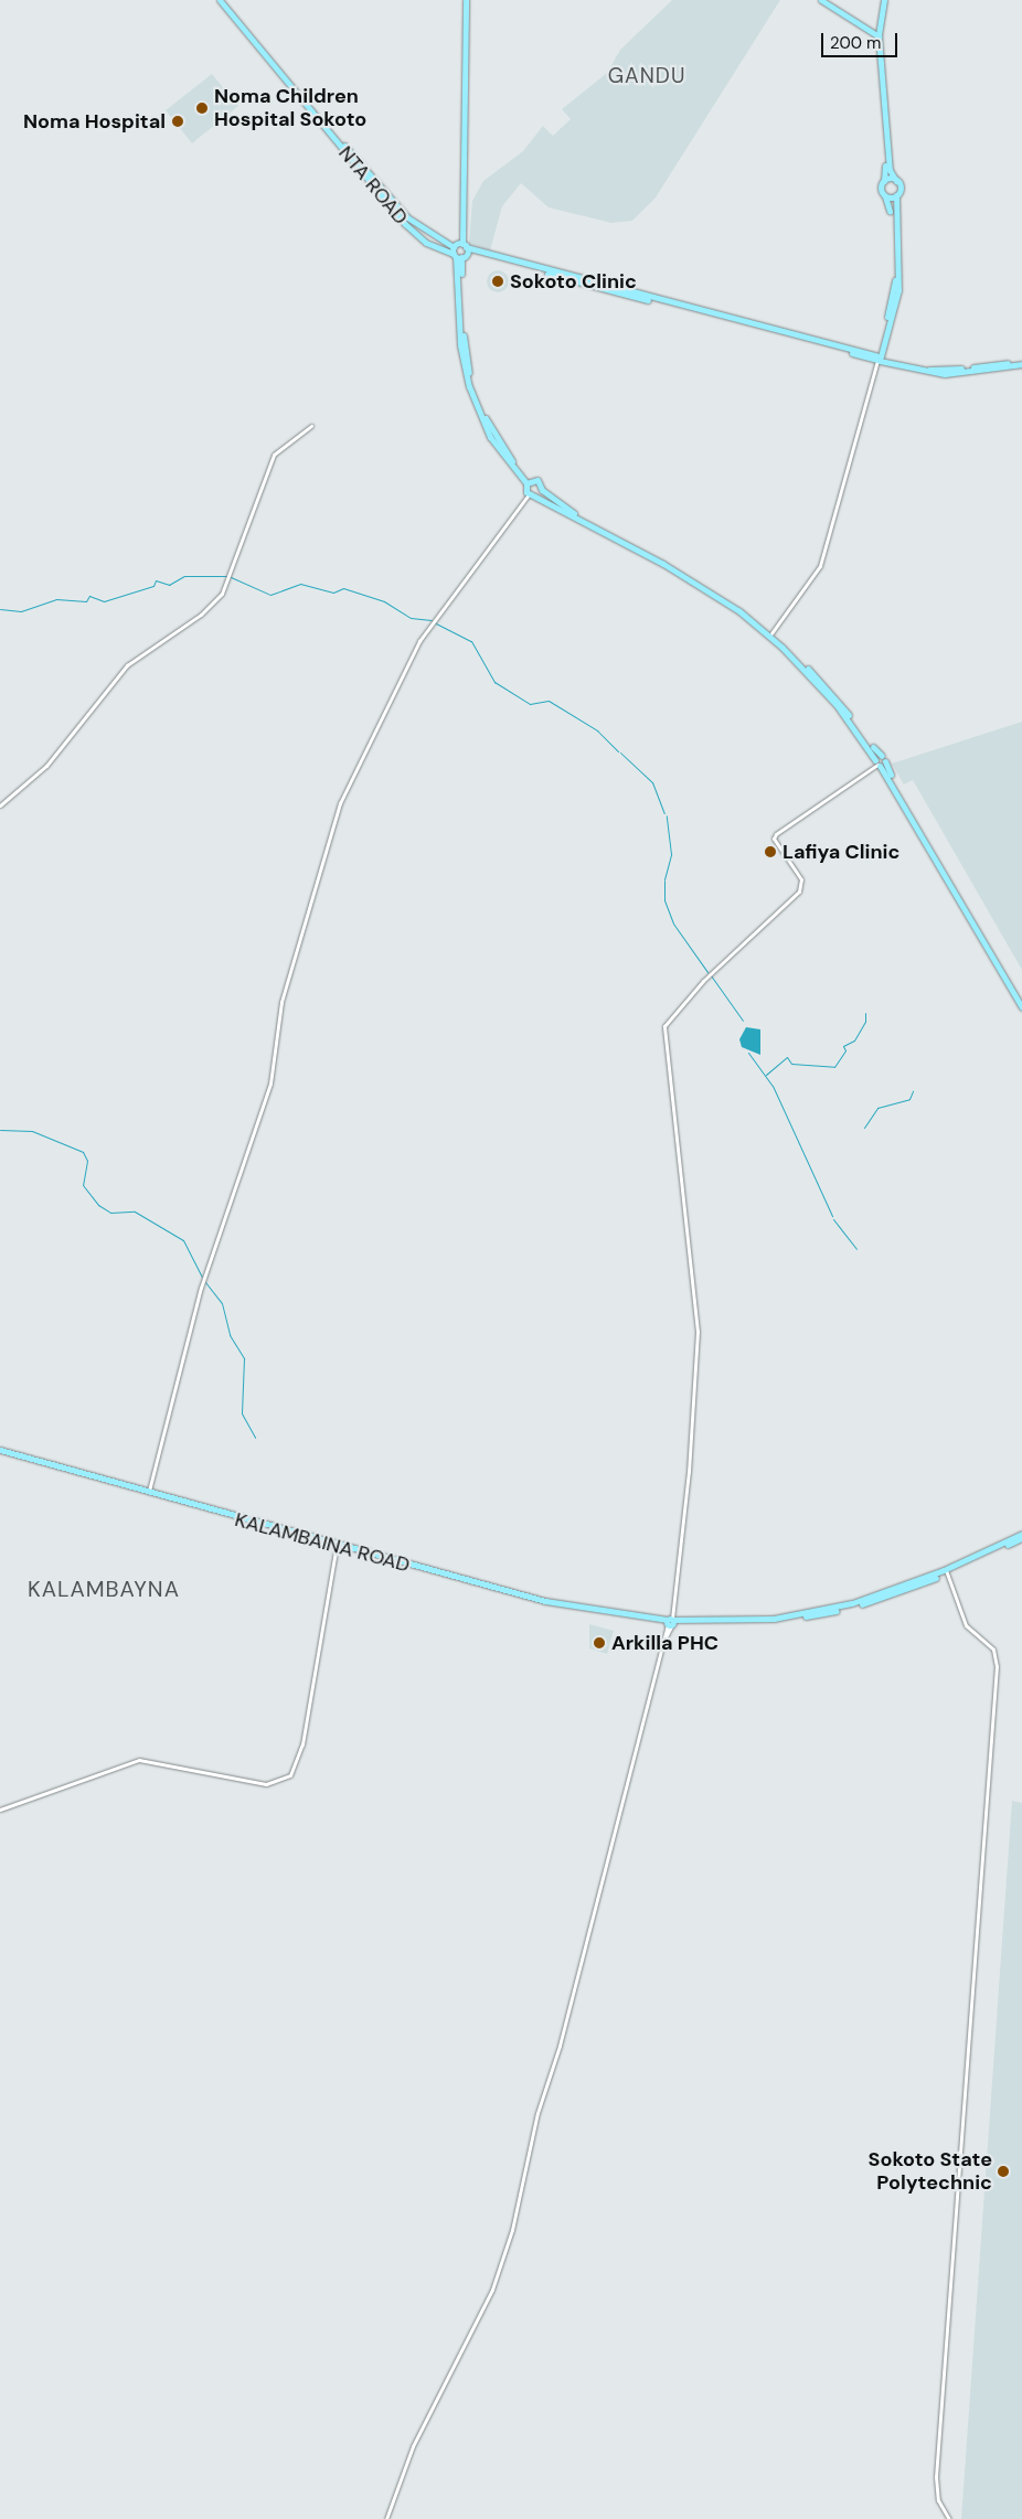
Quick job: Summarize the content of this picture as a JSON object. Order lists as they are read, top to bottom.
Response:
{
  "streets": {
    "main road": ["NTA ROAD", "KALAMBAINA ROAD"]
  },
  "districts": ["GANDU", "KALAMBAYNA"],
  "places": [
    "Noma Children Hospital Sokoto",
    "Noma Hospital",
    "Sokoto Clinic",
    "Lafiya Clinic",
    "Arkilla PHC",
    "Sokoto State Polytechnic"
  ],
  "scale_bar": "200 m"
}
